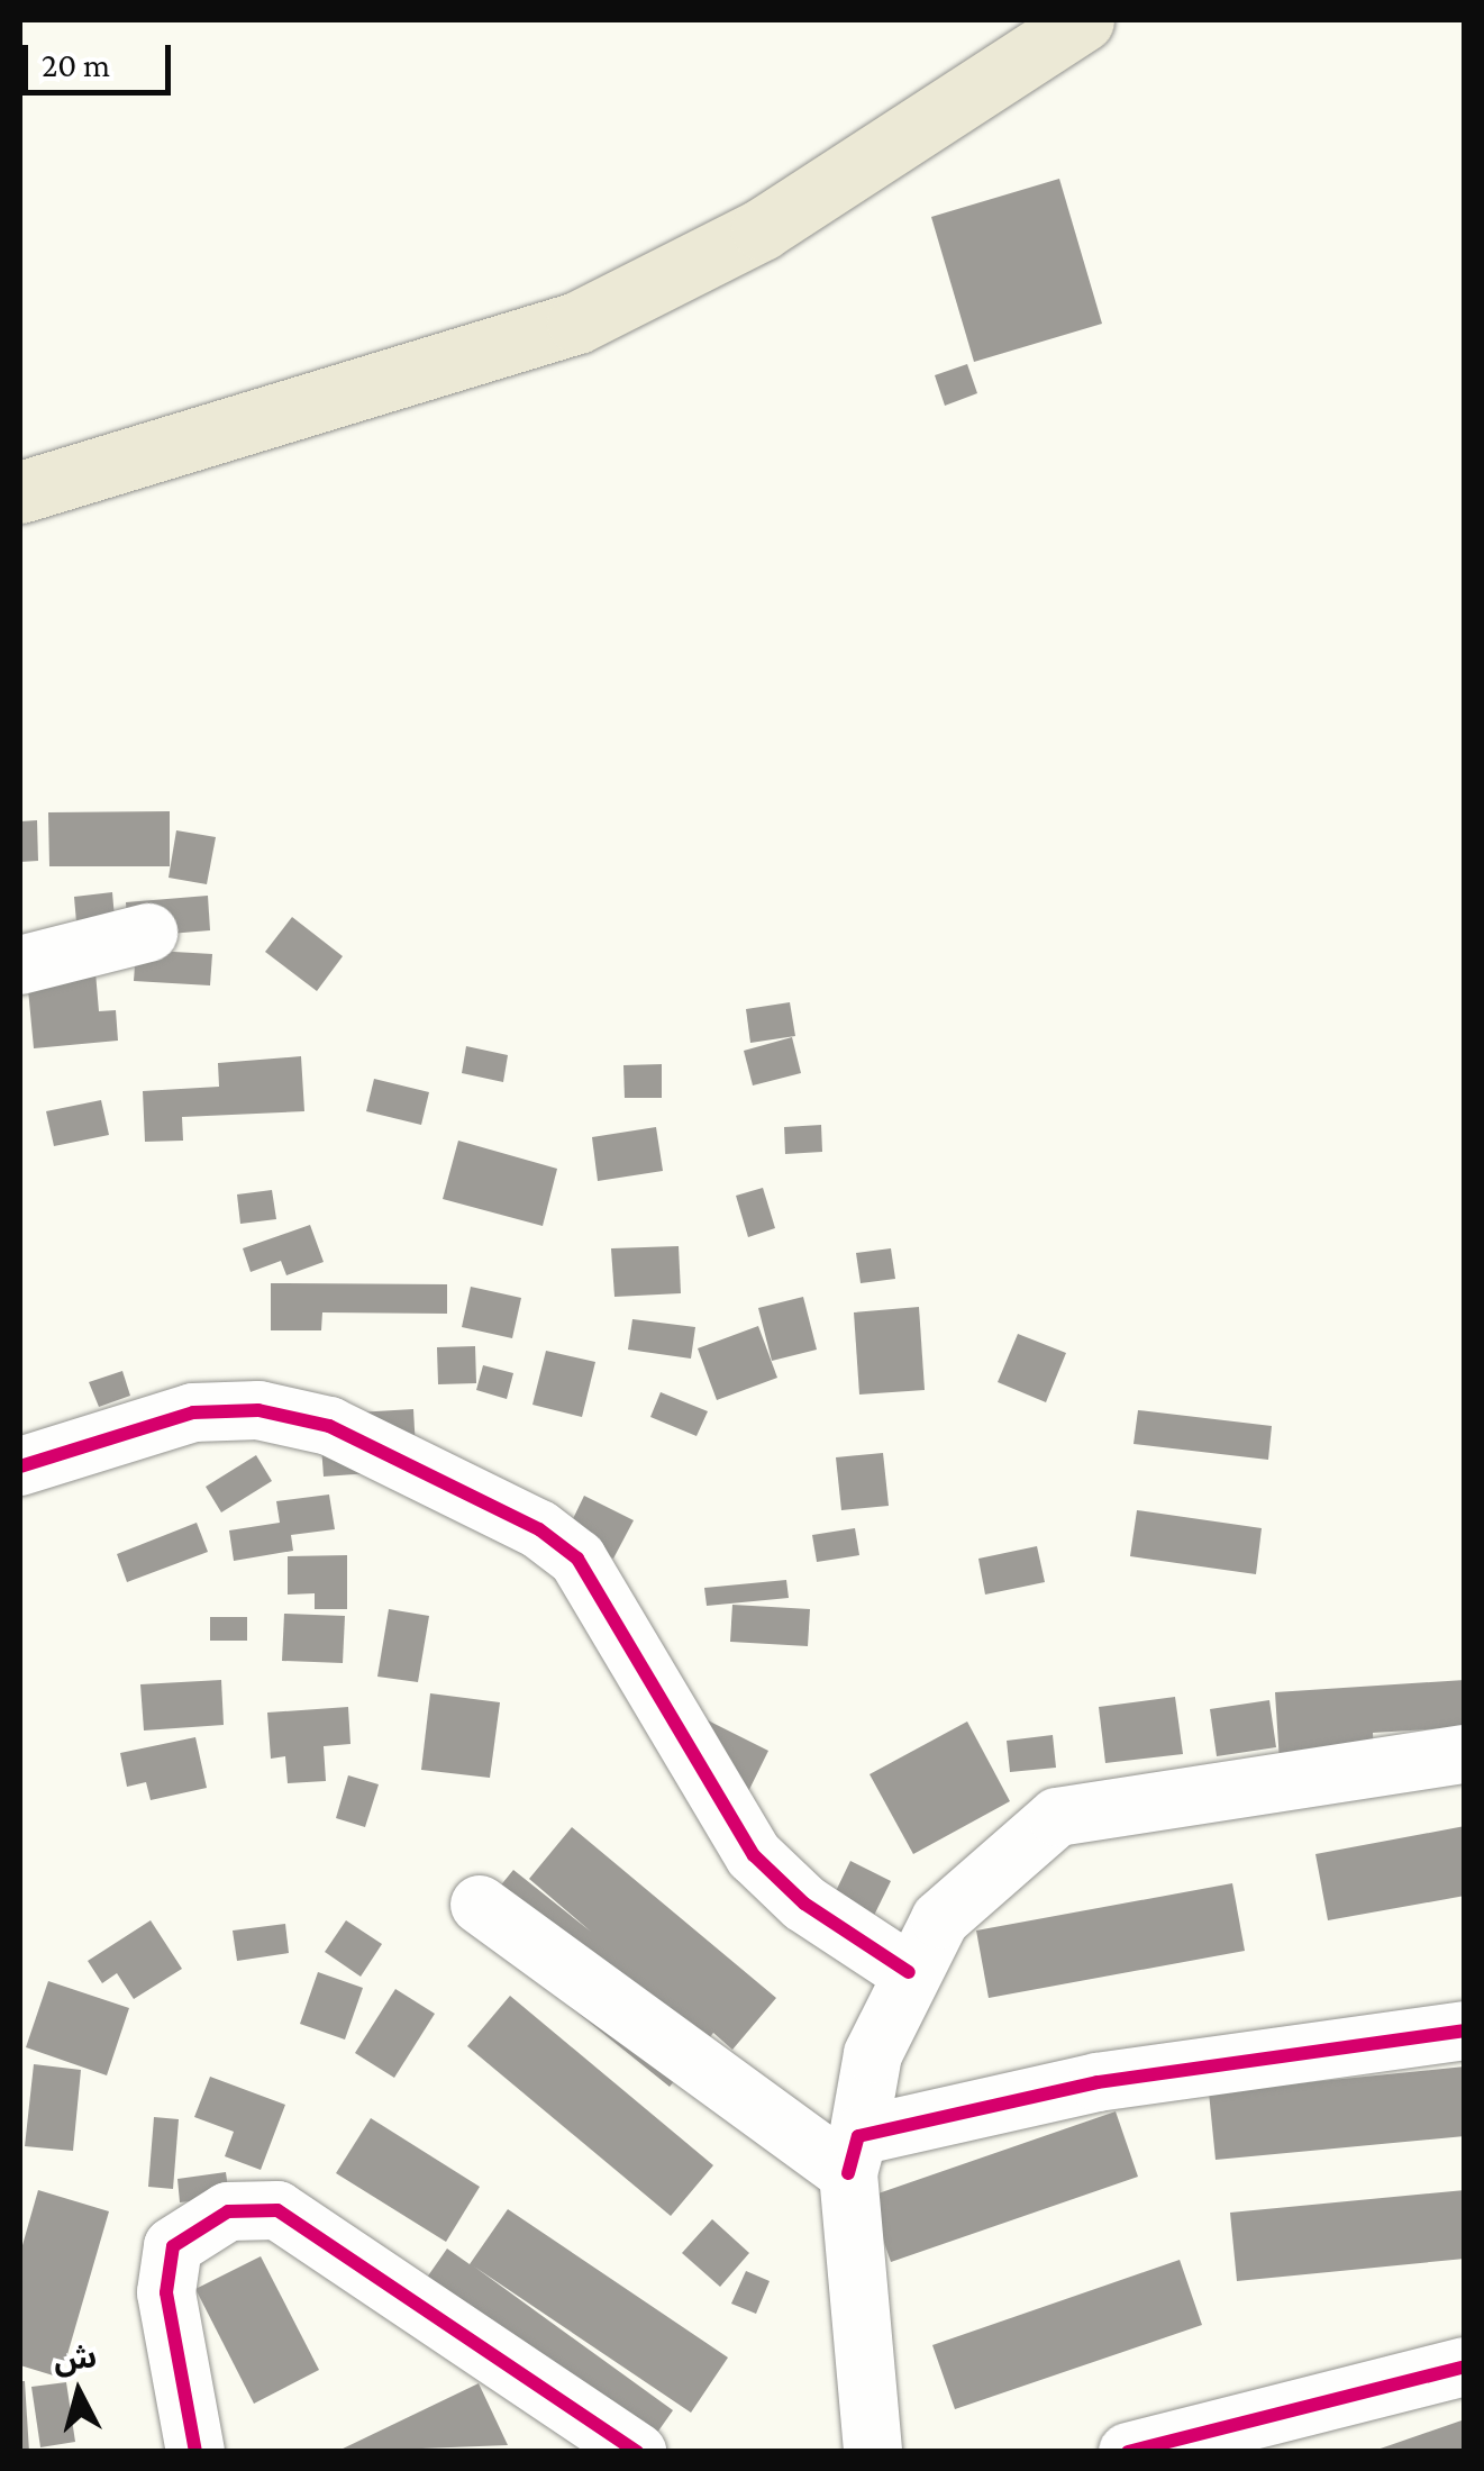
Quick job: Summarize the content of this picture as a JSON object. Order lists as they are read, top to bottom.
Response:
{
  "scale_bar": "20 m",
  "north": "top"
}
